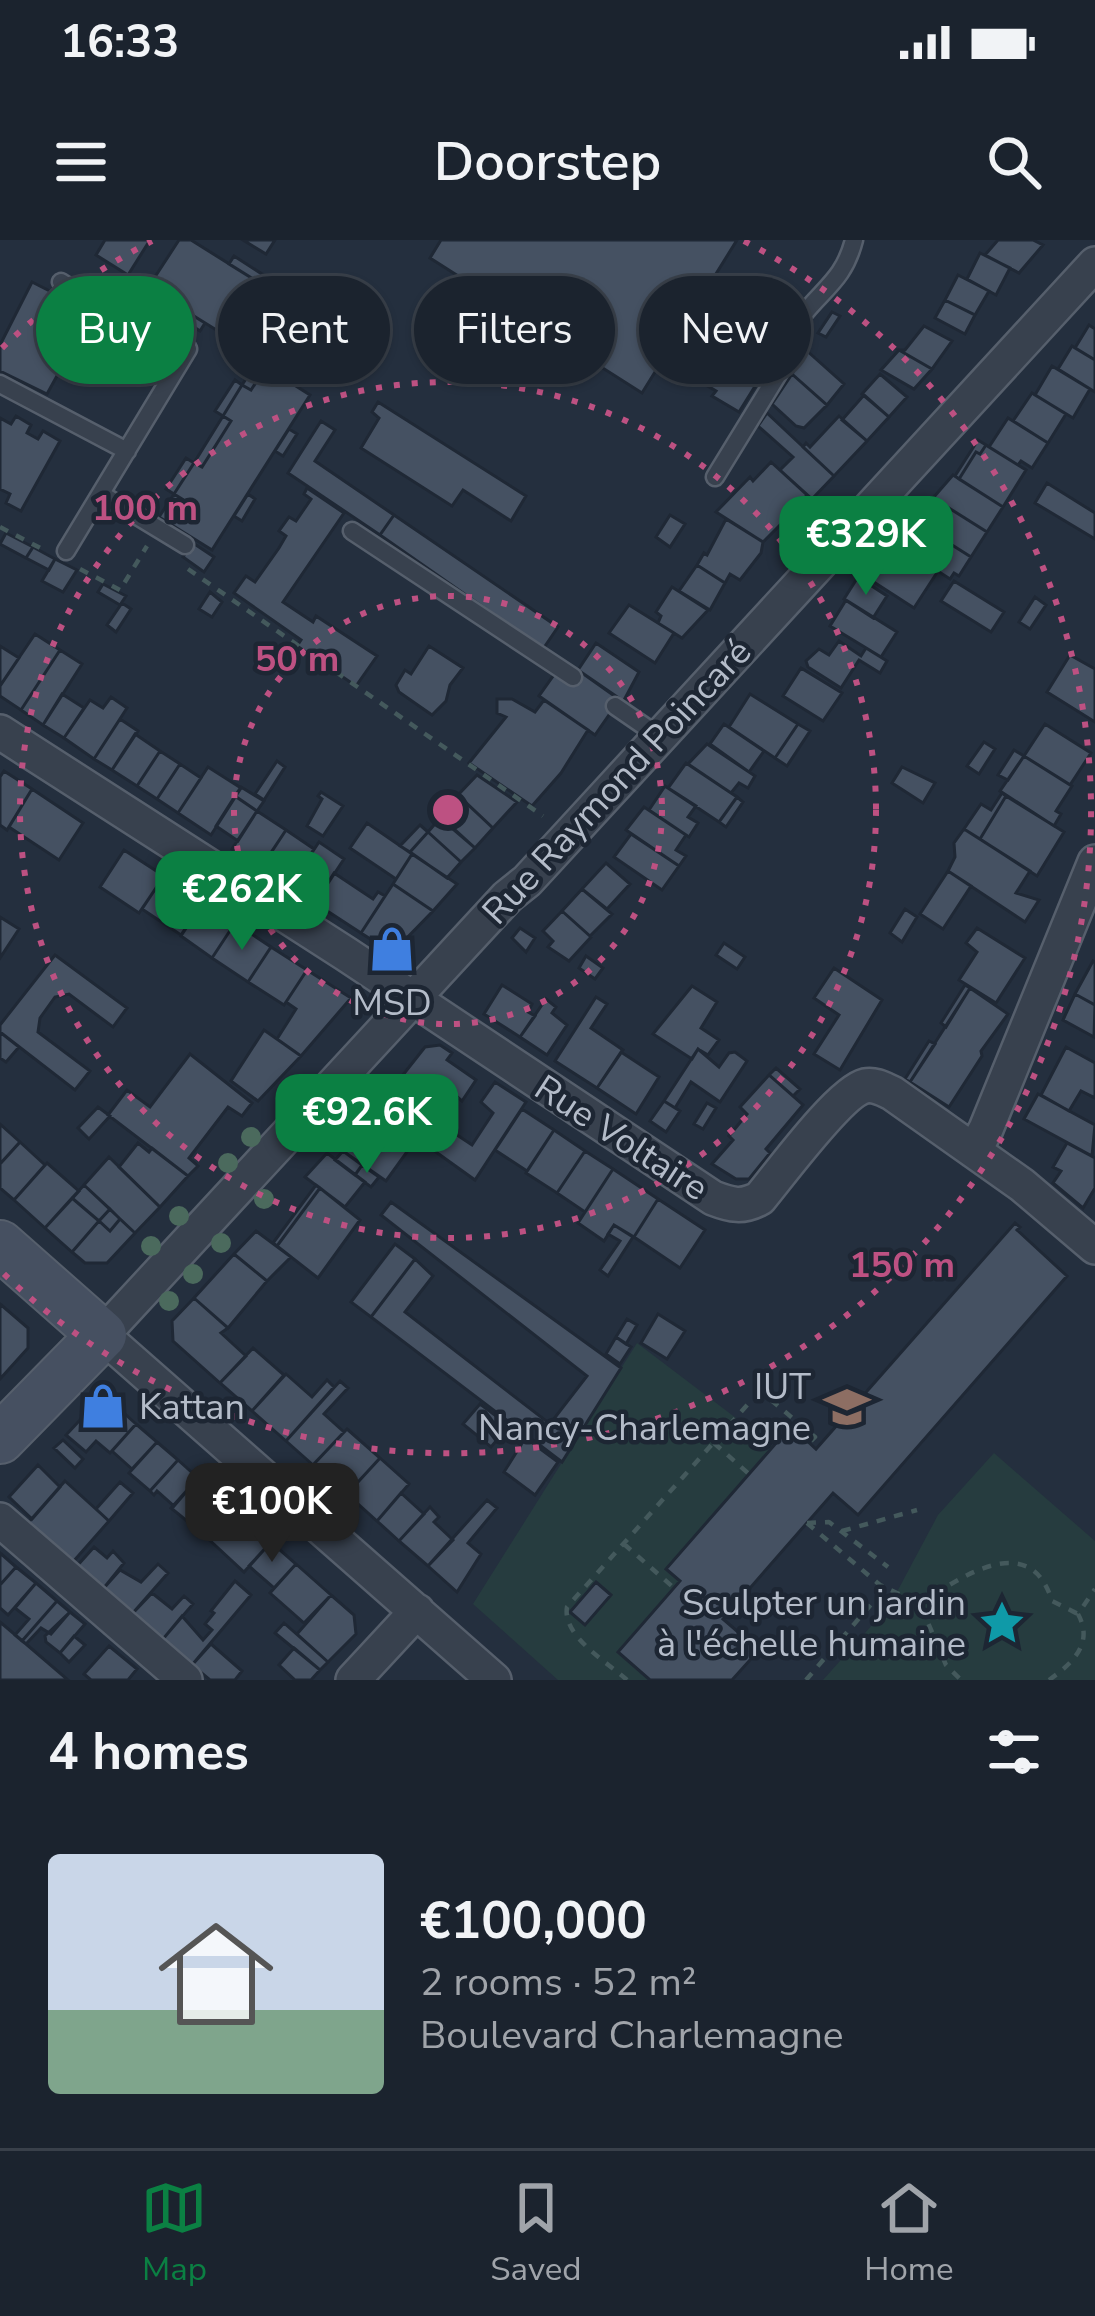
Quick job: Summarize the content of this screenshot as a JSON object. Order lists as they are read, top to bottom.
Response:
{
  "streets": {
    "street": ["Rue Raymond Poincaré", "Rue Voltaire"]
  },
  "crossings": [
    ["Rue Raymond Poincaré", "Rue Voltaire"]
  ],
  "places": {
    "shop": ["MSD", "Kattan"],
    "school or university": ["IUT Nancy-Charlemagne"],
    "place": ["Sculpter un jardin à l'échelle humaine"]
  },
  "page": {
    "status": "16:33",
    "header": "Doorstep",
    "chip": [
      "Buy",
      "Rent",
      "Filters",
      "New"
    ],
    "price": [
      "€329K",
      "€262K",
      "€92.6K",
      "€100K"
    ],
    "heading": "4 homes",
    "list": [
      {
        "name": "€100,000",
        "note": "2 rooms · 52 m² · Boulevard Charlemagne"
      }
    ],
    "tabs": ["Map", "Saved", "Home"]
  },
  "rings": ["100 m", "50 m", "150 m"]
}
